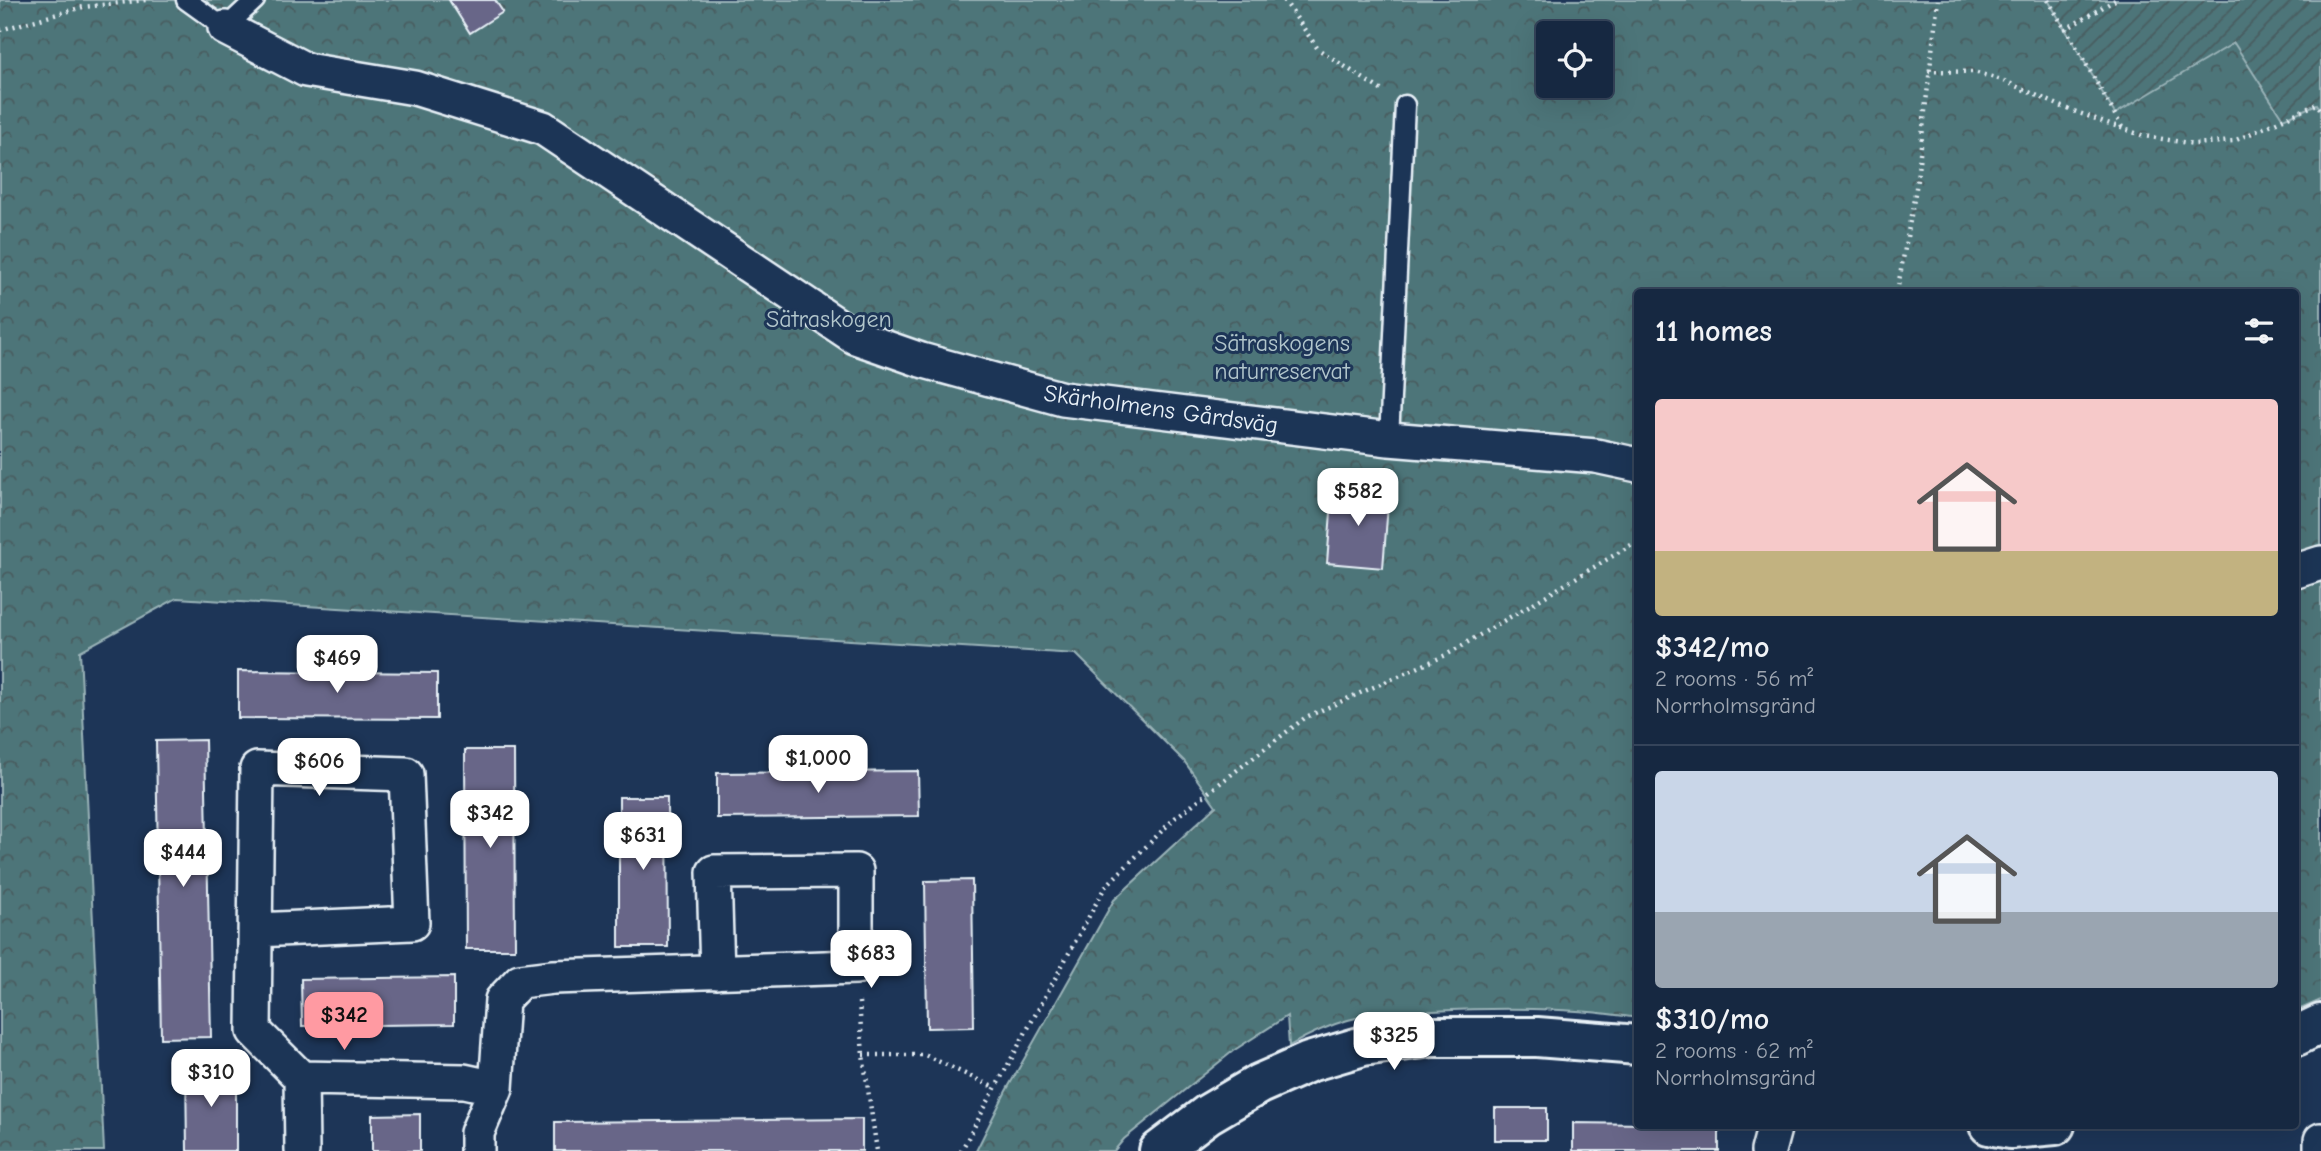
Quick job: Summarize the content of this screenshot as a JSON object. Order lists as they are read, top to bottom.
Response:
{
  "streets": {
    "street": ["Skärholmens Gårdsväg"]
  },
  "parks": ["Sätraskogen", "Sätraskogens naturreservat"],
  "page": {
    "heading": "11 homes",
    "list": [
      {
        "name": "$342/mo",
        "note": "2 rooms · 56 m² · Norrholmsgränd"
      },
      {
        "name": "$310/mo",
        "note": "2 rooms · 62 m² · Norrholmsgränd"
      }
    ],
    "price": [
      "$582",
      "$469",
      "$1,000",
      "$606",
      "$342",
      "$631",
      "$444",
      "$683",
      "$342",
      "$325",
      "$310"
    ]
  }
}
